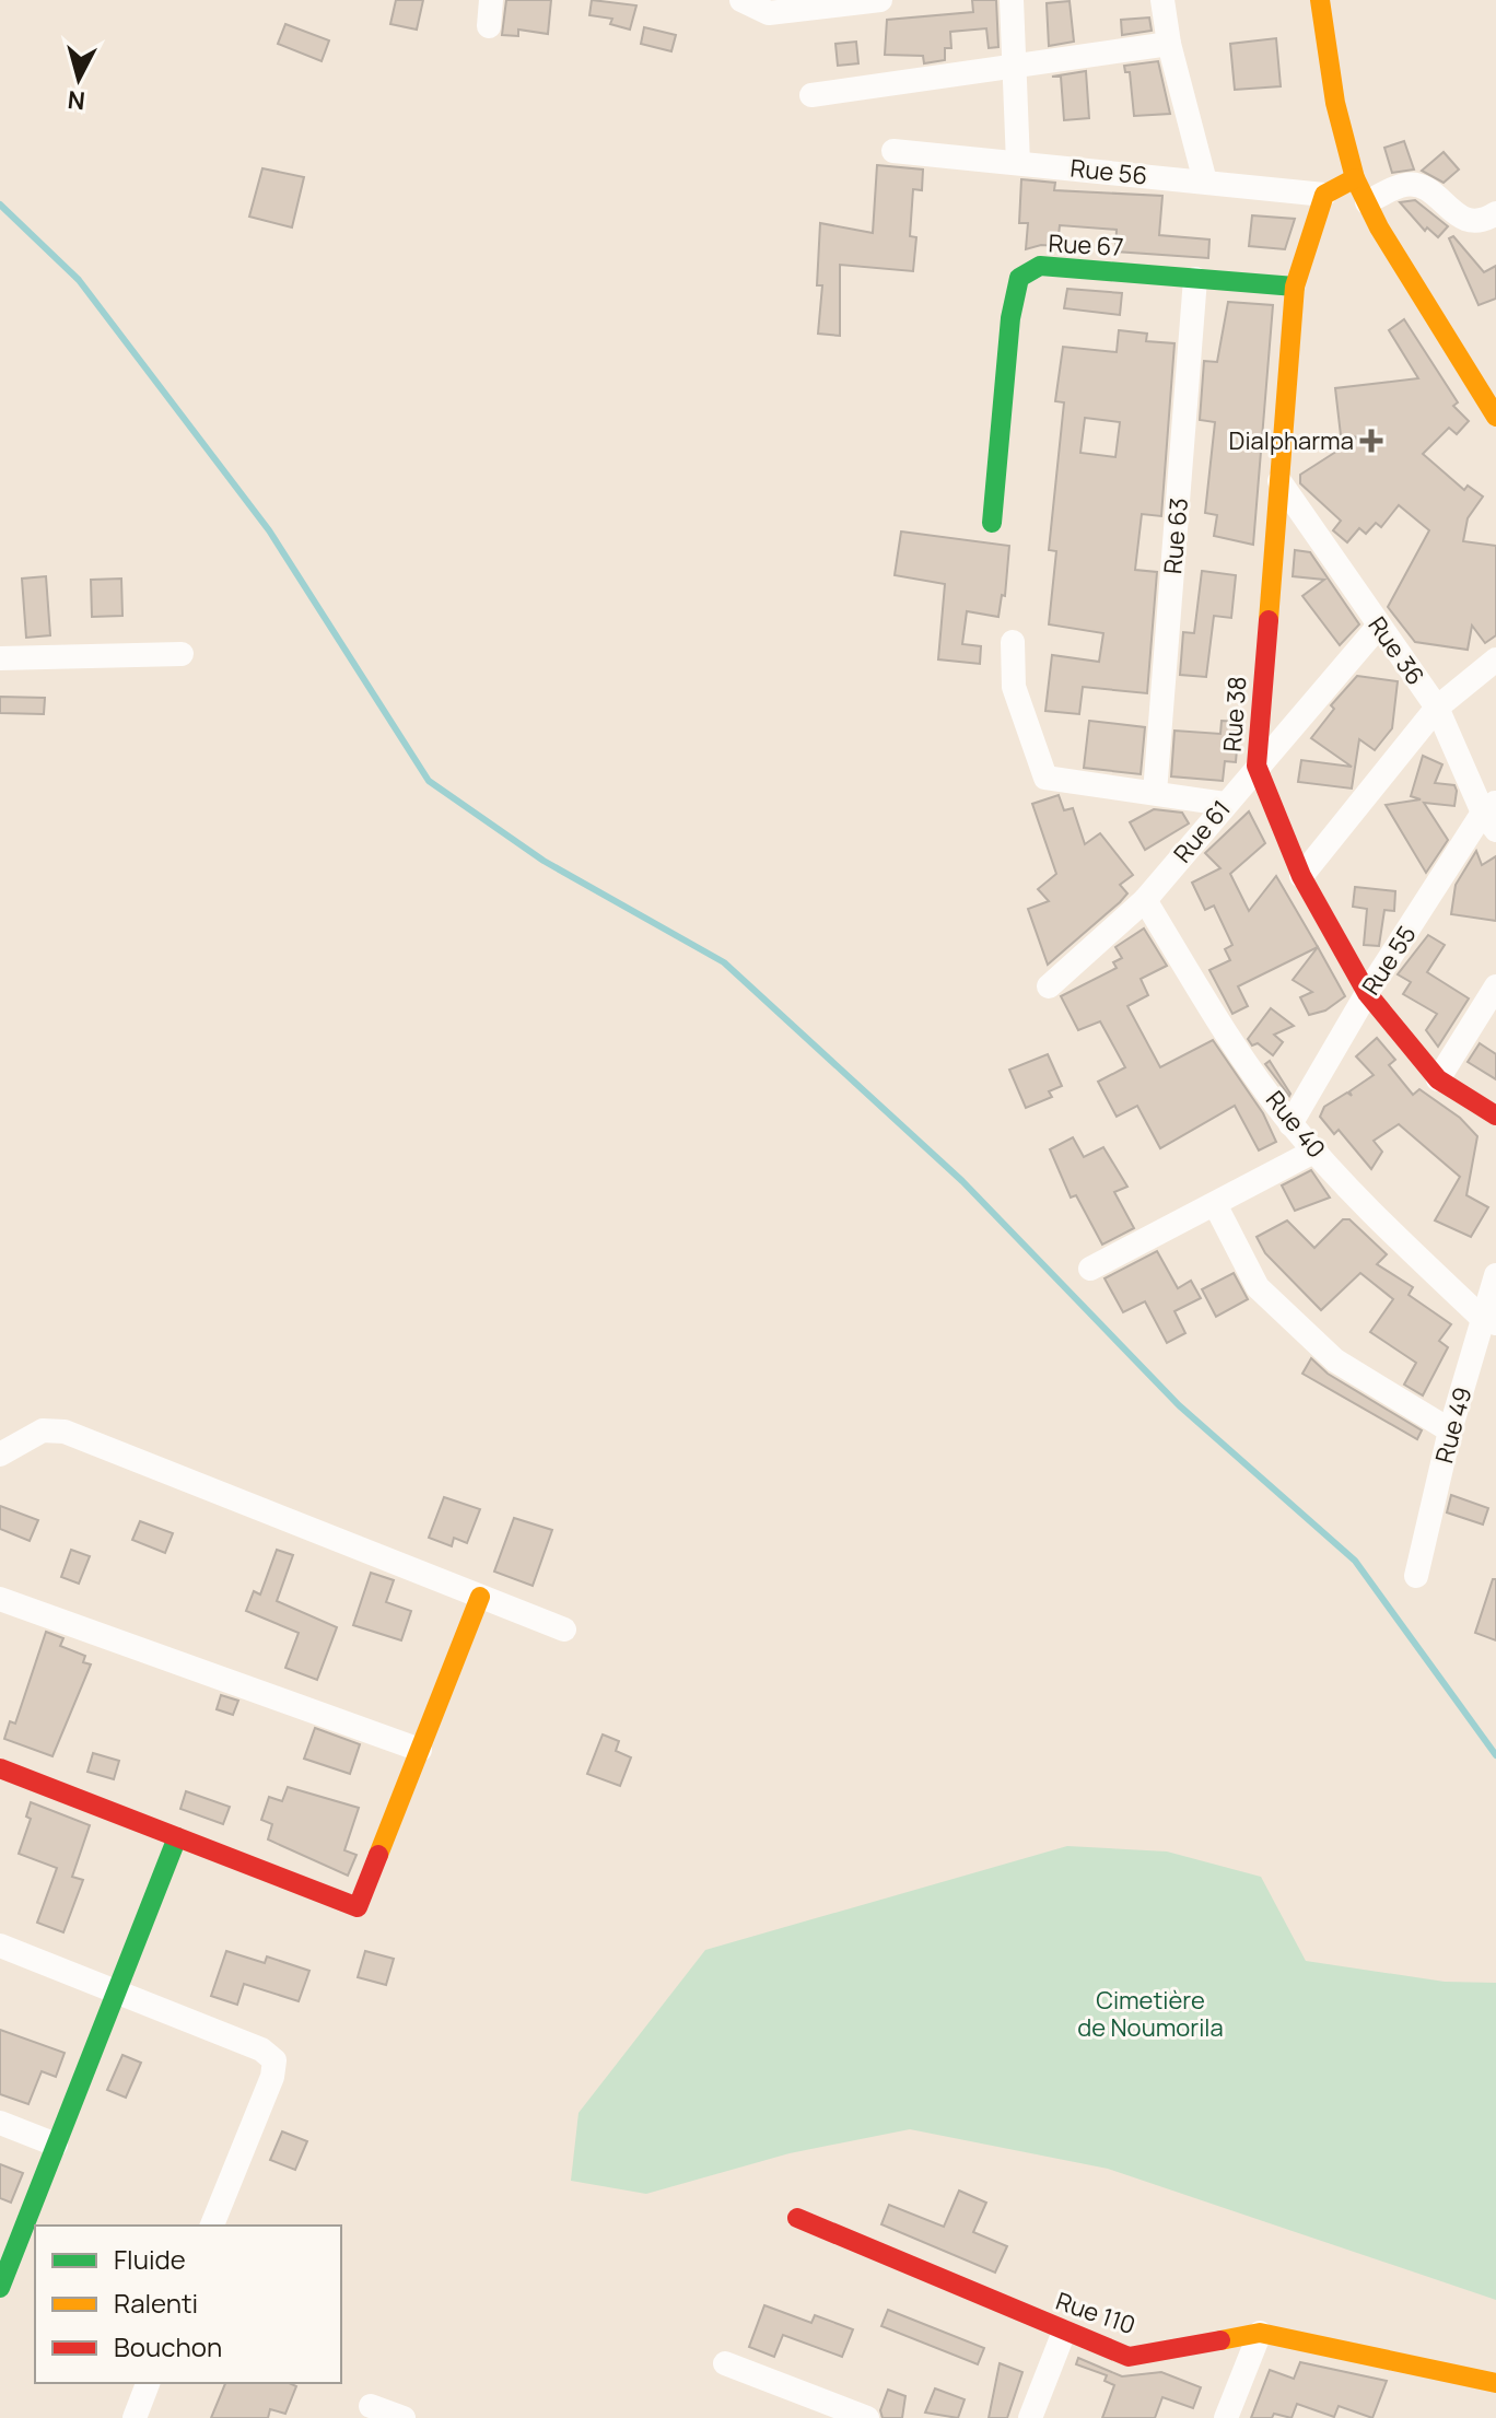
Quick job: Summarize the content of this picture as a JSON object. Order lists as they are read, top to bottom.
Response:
{
  "streets": {
    "main road": ["Rue 67", "Rue 38", "Rue 110"],
    "street": [
      "Rue 56",
      "Rue 63",
      "Rue 36",
      "Rue 61",
      "Rue 55",
      "Rue 40",
      "Rue 49"
    ]
  },
  "crossings": [
    ["Rue 56", "Rue 38"],
    ["Rue 67", "Rue 63"],
    ["Rue 67", "Rue 38"],
    ["Rue 36", "Rue 38"],
    ["Rue 36", "Rue 61"],
    ["Rue 36", "Rue 55"],
    ["Rue 38", "Rue 61"],
    ["Rue 38", "Rue 55"],
    ["Rue 61", "Rue 40"],
    ["Rue 55", "Rue 40"],
    ["Rue 40", "Rue 49"]
  ],
  "parks": ["Cimetière de Noumorila"],
  "places": {
    "health": ["Dialpharma"]
  },
  "legend": ["Fluide", "Ralenti", "Bouchon"],
  "north": "bottom"
}
